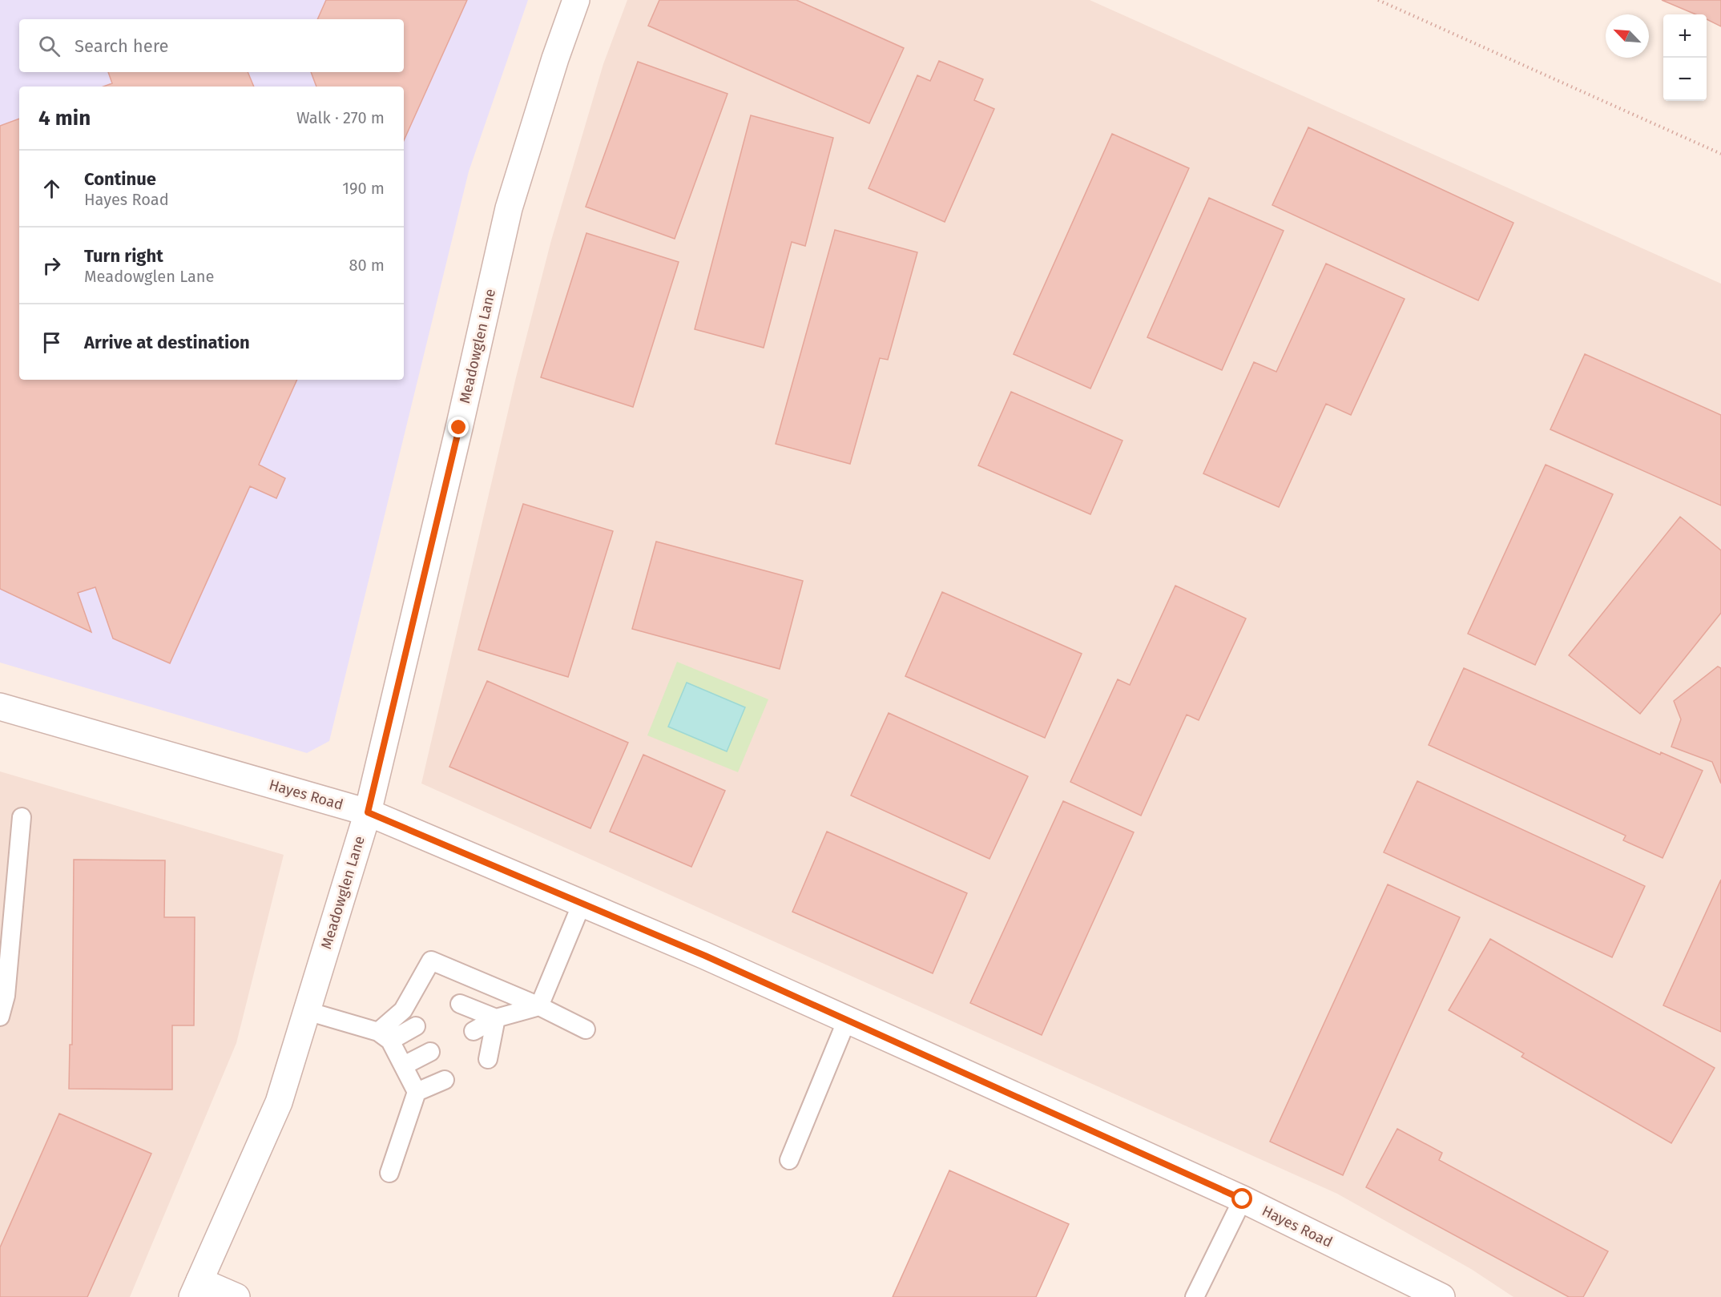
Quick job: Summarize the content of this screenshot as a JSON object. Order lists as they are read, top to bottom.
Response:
{
  "streets": {
    "street": ["Meadowglen Lane", "Hayes Road"]
  },
  "crossings": [
    ["Meadowglen Lane", "Hayes Road"]
  ],
  "north": "top left",
  "page": {
    "map_buttons": ["+", "−"],
    "search": "Search here",
    "heading": ["4 min", "Walk · 270 m"],
    "list": [
      ["Continue", "Hayes Road", "190 m"],
      ["Turn right", "Meadowglen Lane", "80 m"],
      "Arrive at destination"
    ]
  }
}
